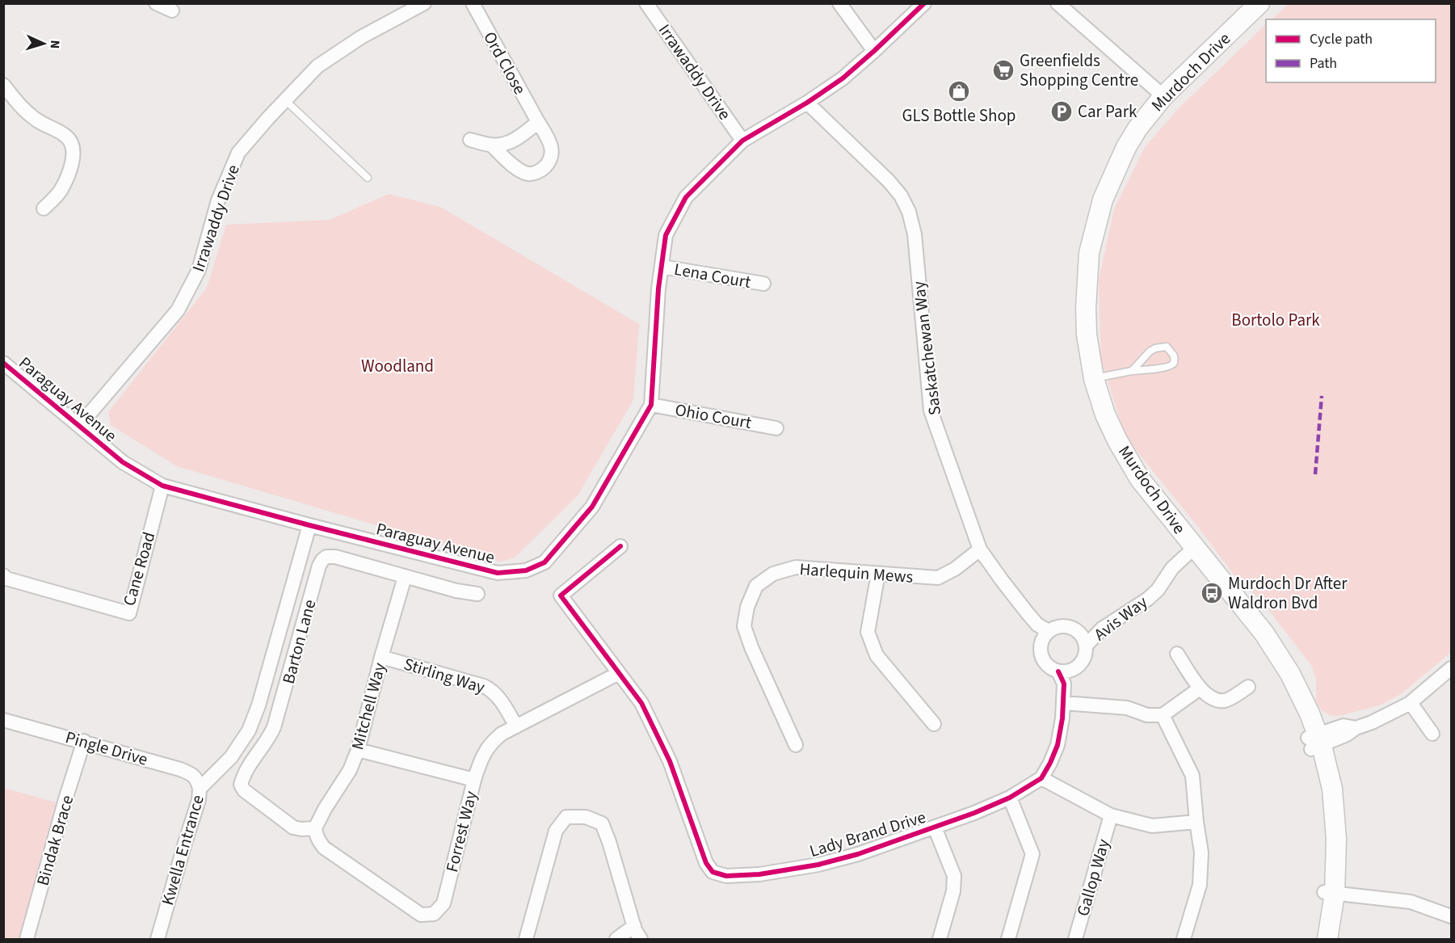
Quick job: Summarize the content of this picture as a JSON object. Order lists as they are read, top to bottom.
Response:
{
  "streets": {
    "main road": ["Murdoch Drive"],
    "street": [
      "Ord Close",
      "Irrawaddy Drive",
      "Lena Court",
      "Saskatchewan Way",
      "Paraguay Avenue",
      "Ohio Court",
      "Cane Road",
      "Harlequin Mews",
      "Avis Way",
      "Barton Lane",
      "Stirling Way",
      "Mitchell Way",
      "Pingle Drive",
      "Forrest Way",
      "Lady Brand Drive",
      "Bindak Brace",
      "Kwella Entrance",
      "Gallop Way"
    ]
  },
  "crossings": [
    ["Irrawaddy Drive", "Paraguay Avenue"],
    ["Murdoch Drive", "Avis Way"],
    ["Lena Court", "Paraguay Avenue"],
    ["Saskatchewan Way", "Paraguay Avenue"],
    ["Saskatchewan Way", "Harlequin Mews"],
    ["Saskatchewan Way", "Avis Way"],
    ["Paraguay Avenue", "Ohio Court"],
    ["Paraguay Avenue", "Cane Road"],
    ["Paraguay Avenue", "Kwella Entrance"],
    ["Barton Lane", "Mitchell Way"],
    ["Barton Lane", "Forrest Way"],
    ["Stirling Way", "Mitchell Way"],
    ["Stirling Way", "Forrest Way"],
    ["Mitchell Way", "Forrest Way"],
    ["Pingle Drive", "Bindak Brace"],
    ["Pingle Drive", "Kwella Entrance"],
    ["Forrest Way", "Lady Brand Drive"]
  ],
  "parks": ["Bortolo Park", "Woodland"],
  "places": {
    "supermarket": ["Greenfields Shopping Centre"],
    "shop": ["GLS Bottle Shop"],
    "parking": ["Car Park"],
    "bus stop": ["Murdoch Dr After Waldron Bvd"]
  },
  "legend": ["Cycle path", "Path"],
  "north": "right"
}
